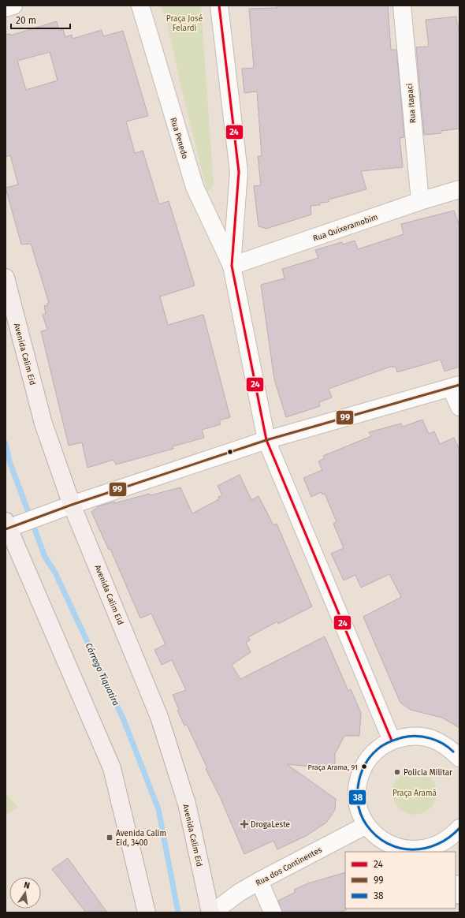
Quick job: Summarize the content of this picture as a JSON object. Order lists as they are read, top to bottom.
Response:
{
  "streets": {
    "main road": ["Avenida Calim Eid"],
    "street": [
      "Rua Itapaci",
      "Rua Penedo",
      "Rua Quixeramobim",
      "Rua dos Continentes"
    ]
  },
  "crossings": [
    ["Rua Itapaci", "Rua Quixeramobim"],
    ["Rua Penedo", "Rua Quixeramobim"],
    ["Avenida Calim Eid", "Rua dos Continentes"]
  ],
  "water": ["Córrego Tiquatira"],
  "parks": ["Praça José Felardi", "Praça Aramã"],
  "places": {
    "other": ["Praça Arama, 91", "Policia Militar"],
    "health": ["DrogaLeste"],
    "transit": ["Avenida Calim Eid, 3400"]
  },
  "lines": ["transit line 24", "transit line 99", "transit line 38"],
  "legend": ["24", "99", "38"],
  "scale_bar": "20 m",
  "north": "top"
}
